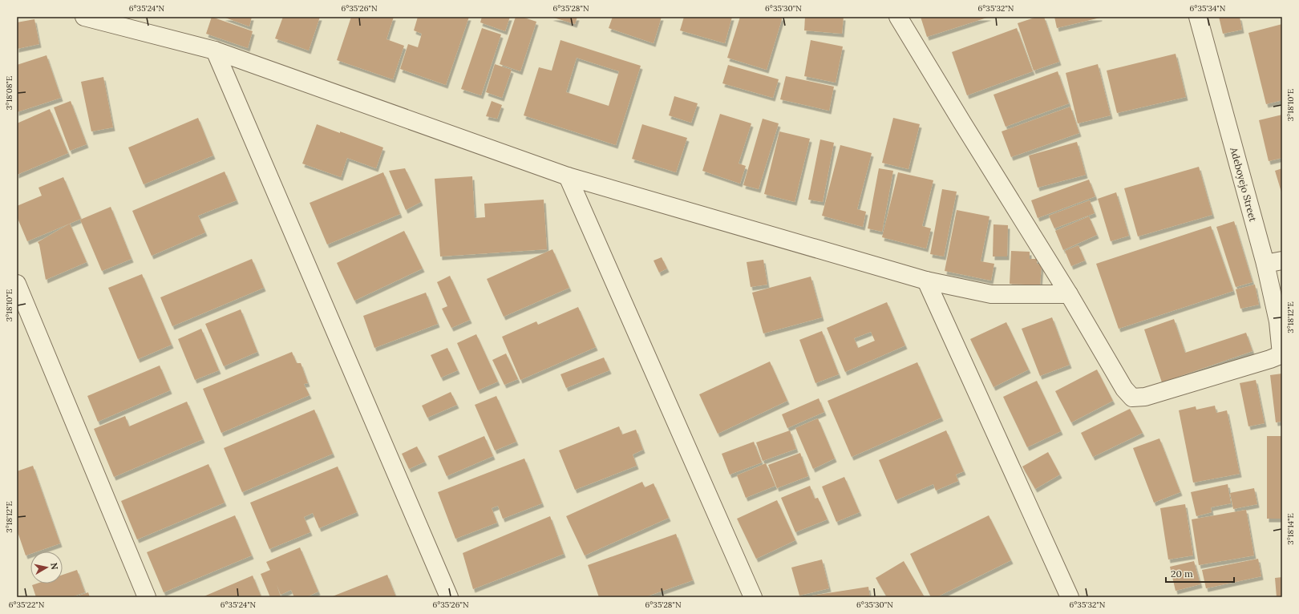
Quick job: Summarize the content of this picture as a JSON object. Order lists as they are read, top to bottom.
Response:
{
  "streets": {
    "street": ["Adeboyejo Street"]
  },
  "scale_bar": "20 m",
  "north": "right",
  "coordinates": [
    "6°35'24\"N",
    "6°35'26\"N",
    "6°35'28\"N",
    "6°35'30\"N",
    "6°35'32\"N",
    "6°35'34\"N",
    "3°18'08\"E",
    "3°18'10\"E",
    "3°18'12\"E",
    "3°18'14\"E",
    "6°35'22\"N"
  ]
}
